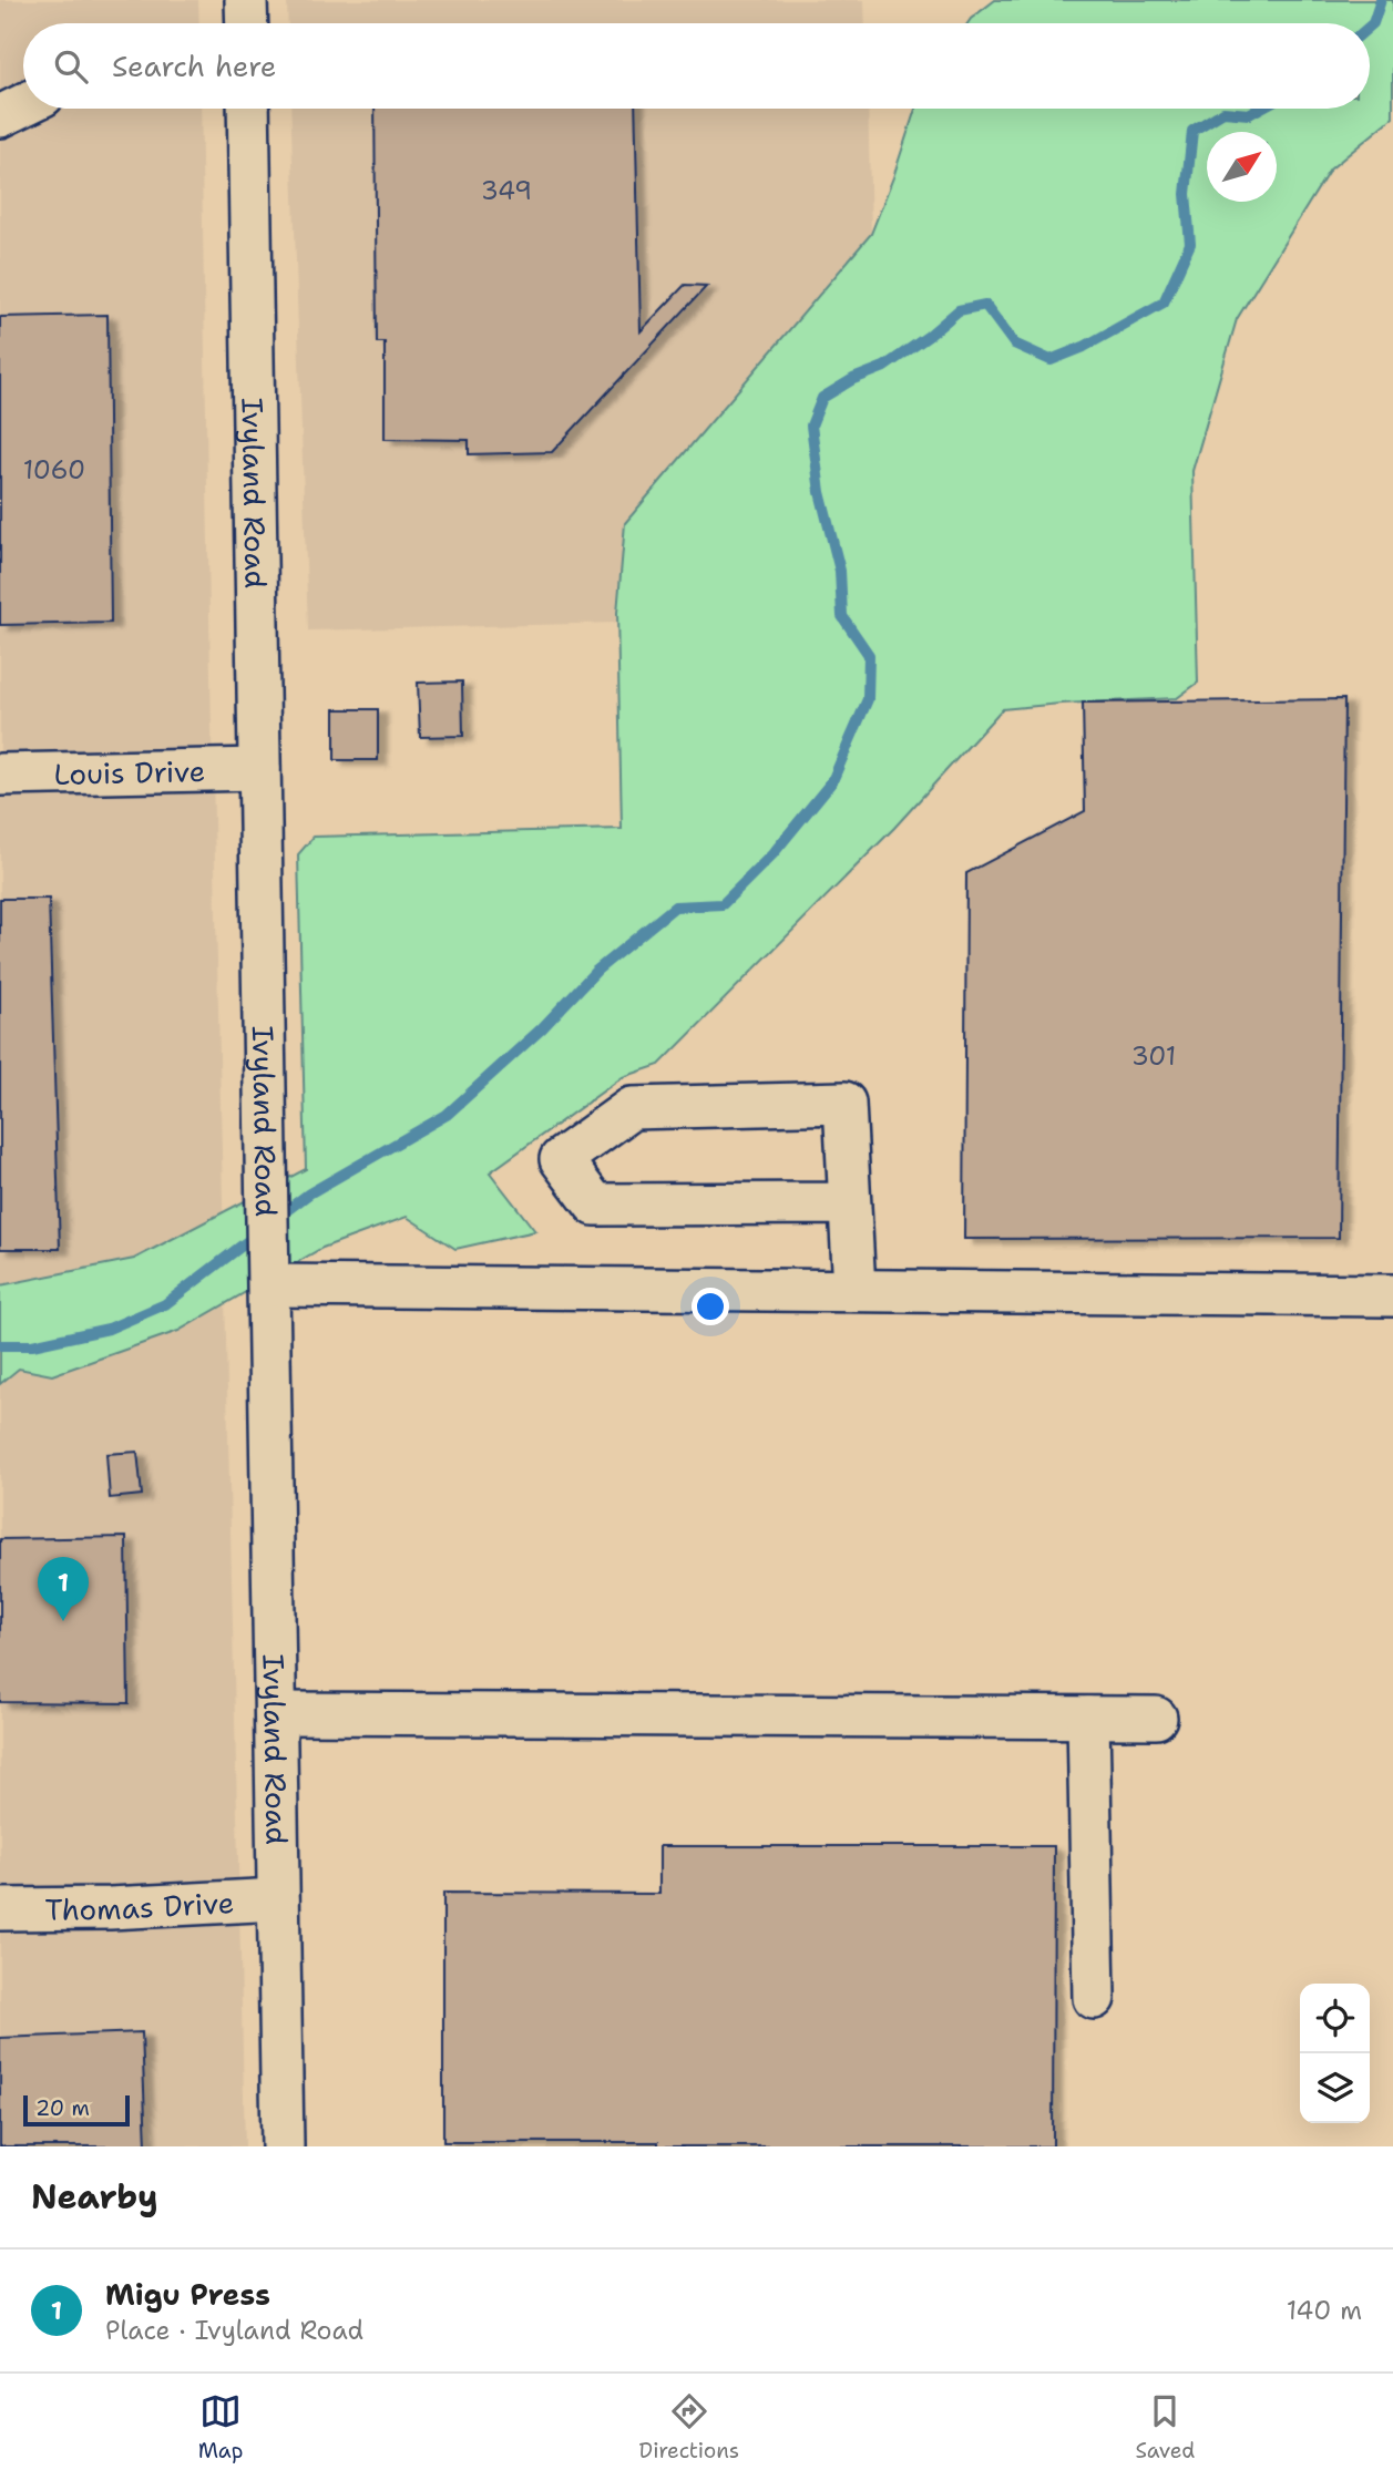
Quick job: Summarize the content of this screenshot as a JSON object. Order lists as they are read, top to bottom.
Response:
{
  "streets": {
    "street": ["Ivyland Road", "Louis Drive", "Thomas Drive"]
  },
  "crossings": [
    ["Ivyland Road", "Louis Drive"],
    ["Ivyland Road", "Thomas Drive"]
  ],
  "house_numbers": ["349", "1060", "301"],
  "scale_bar": "20 m",
  "north": "top right",
  "page": {
    "search": "Search here",
    "pins": "1",
    "scale": "20 m",
    "heading": "Nearby",
    "list": [
      {
        "mark": "1",
        "name": "Migu Press",
        "note": "Place · Ivyland Road",
        "value": "140 m"
      }
    ],
    "nav": ["Map", "Directions", "Saved"]
  }
}
